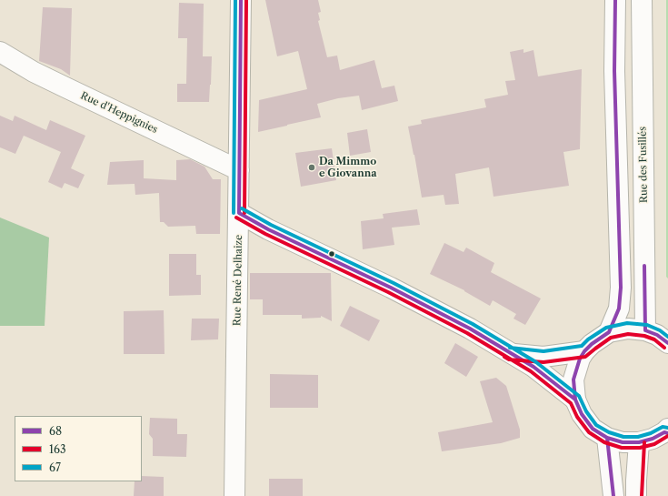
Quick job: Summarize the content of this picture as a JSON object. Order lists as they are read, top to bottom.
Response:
{
  "streets": {
    "main road": ["Rue d'Heppignies", "Rue des Fusillés", "Rue René Delhaize"]
  },
  "crossings": [
    ["Rue d'Heppignies", "Rue René Delhaize"]
  ],
  "places": ["Da Mimmo e Giovanna"],
  "lines": ["transit line 68", "transit line 163", "transit line 67"],
  "legend": ["68", "163", "67"]
}
